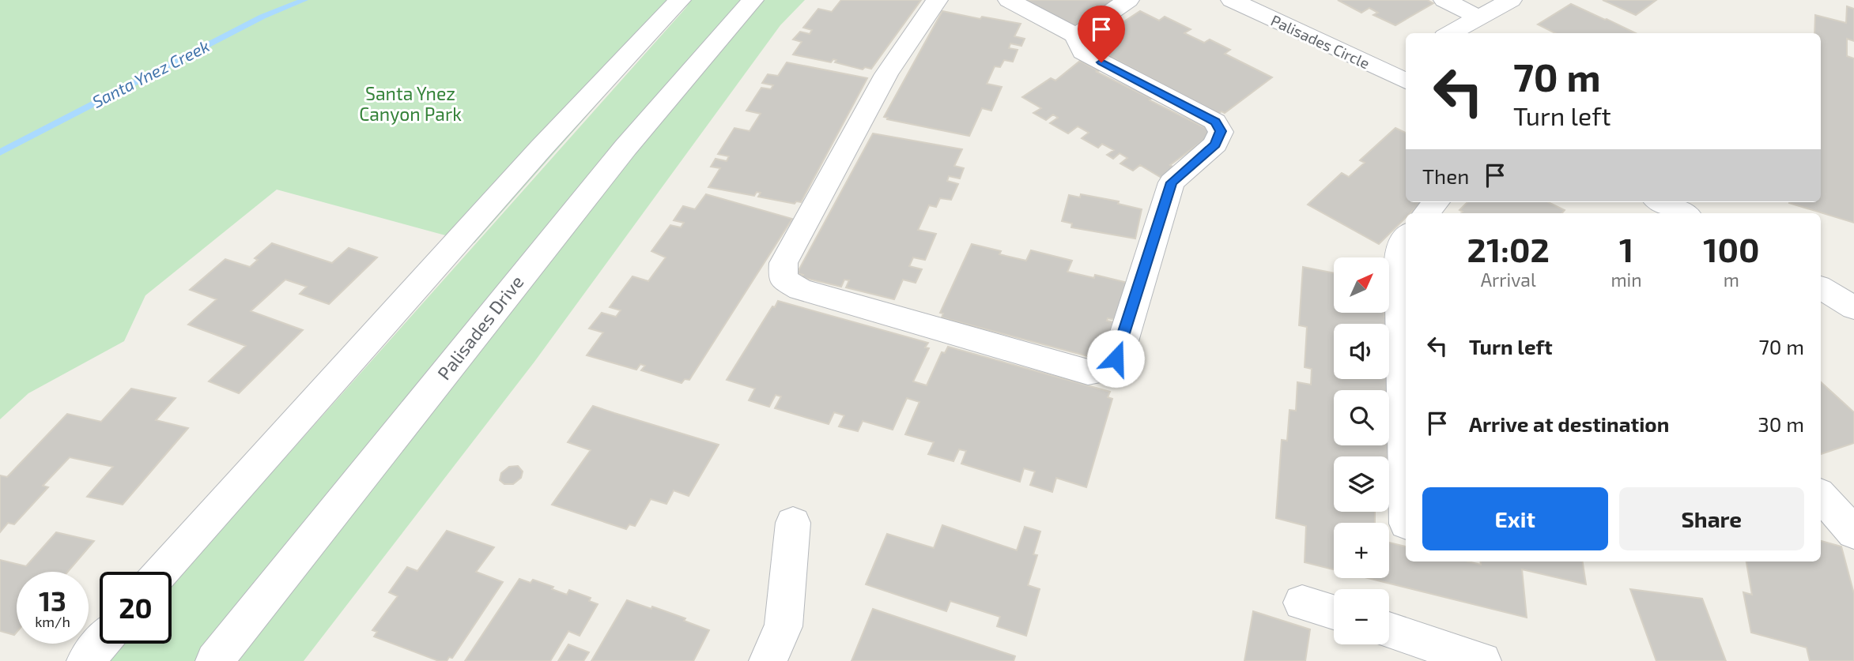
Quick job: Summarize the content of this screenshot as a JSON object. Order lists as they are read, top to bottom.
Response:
{
  "streets": {
    "street": ["Palisades Circle", "Palisades Drive"]
  },
  "water": ["Santa Ynez Creek"],
  "parks": ["Santa Ynez Canyon Park"],
  "north": "top right",
  "page": {
    "turn": ["70 m", "Turn left"],
    "then": "Then",
    "eta": [
      "21:02",
      "Arrival",
      "1",
      "min",
      "100",
      "m"
    ],
    "map_buttons": ["+", "−"],
    "list": [
      {
        "name": "Turn left",
        "value": "70 m"
      },
      {
        "name": "Arrive at destination",
        "value": "30 m"
      }
    ],
    "buttons": ["Exit", "Share"],
    "speed": "13 km/h",
    "limit": "20"
  }
}
